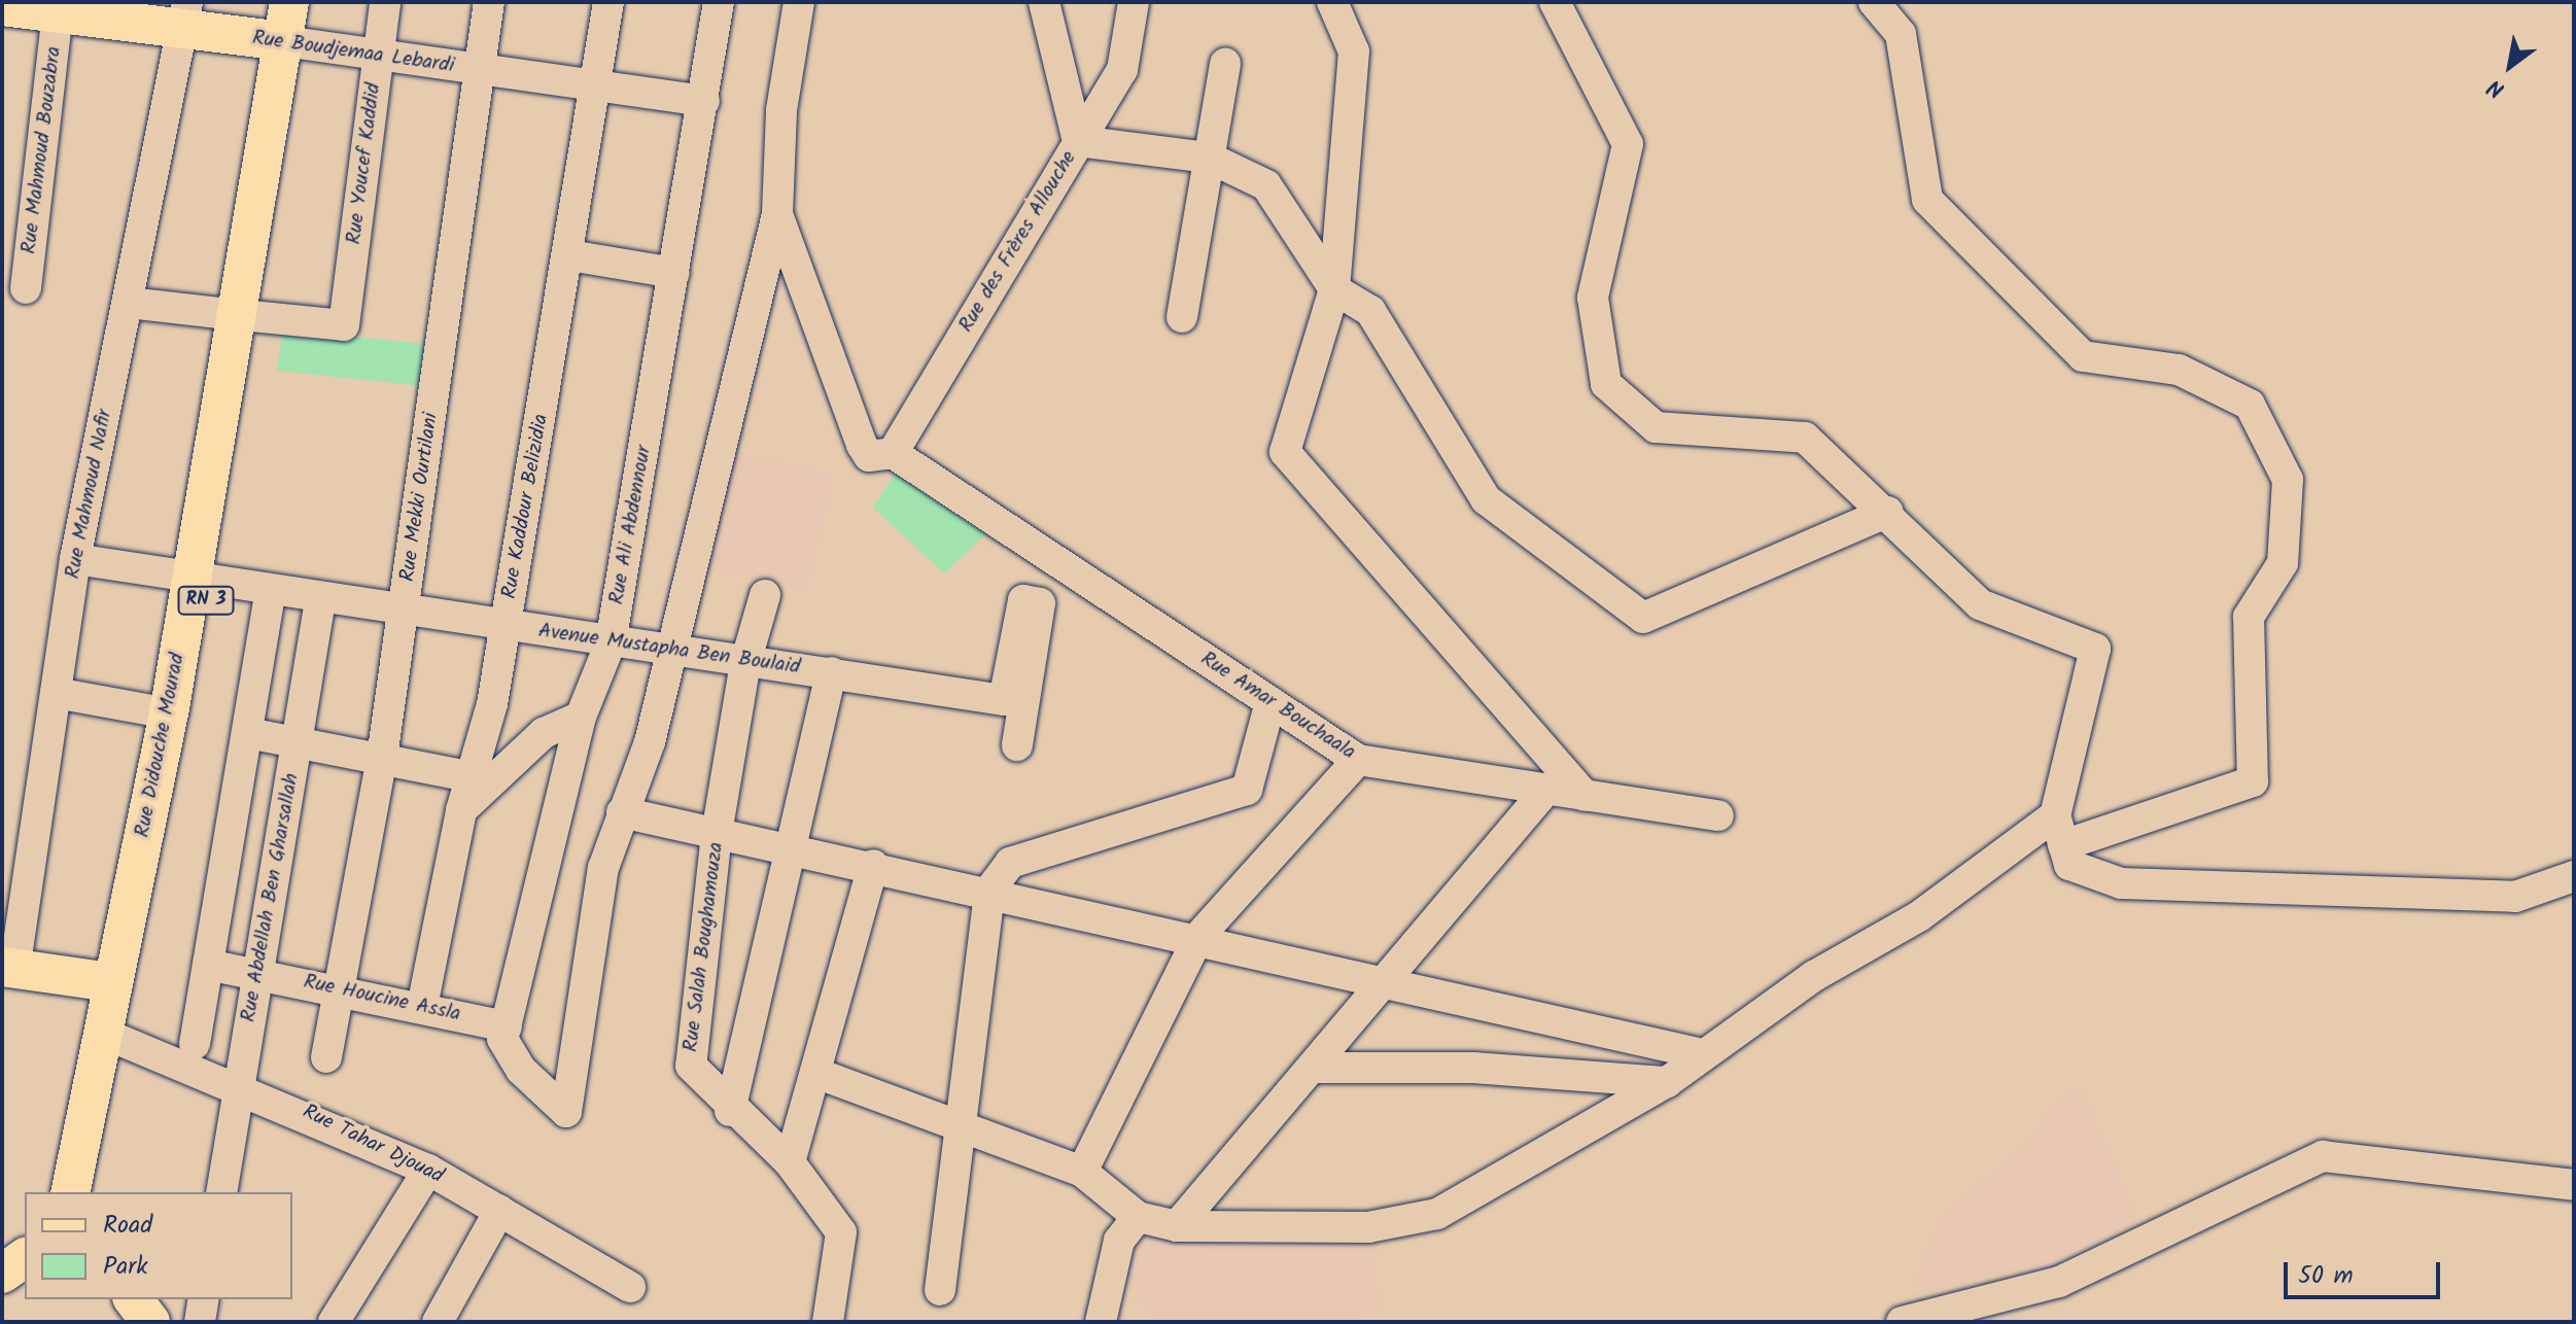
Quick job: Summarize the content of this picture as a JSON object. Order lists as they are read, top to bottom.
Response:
{
  "streets": {
    "main road": ["Rue Boudjemaa Lebardi", "RN 3", "Rue Didouche Mourad"],
    "street": [
      "Rue Mahmoud Bouzabra",
      "Rue Youcef Kaddid",
      "Rue des Frères Allouche",
      "Rue Mahmoud Nafir",
      "Rue Mekki Ourtilani",
      "Rue Kaddour Belizidia",
      "Rue Ali Abdennour",
      "Avenue Mustapha Ben Boulaid",
      "Rue Amar Bouchaala",
      "Rue Abdellah Ben Gharsallah",
      "Rue Salah Boughamouza",
      "Rue Houcine Assla",
      "Rue Tahar Djouad"
    ]
  },
  "crossings": [
    ["Rue Boudjemaa Lebardi", "Rue Mahmoud Bouzabra"],
    ["Rue Boudjemaa Lebardi", "Rue Youcef Kaddid"],
    ["Rue Boudjemaa Lebardi", "Rue Mahmoud Nafir"],
    ["Rue Boudjemaa Lebardi", "Rue Mekki Ourtilani"],
    ["Rue Boudjemaa Lebardi", "Rue Kaddour Belizidia"],
    ["Rue Boudjemaa Lebardi", "Rue Ali Abdennour"],
    ["Rue Boudjemaa Lebardi", "Rue Didouche Mourad"],
    ["Rue Youcef Kaddid", "Rue Didouche Mourad"],
    ["Rue des Frères Allouche", "Rue Amar Bouchaala"],
    ["Rue Mahmoud Nafir", "Avenue Mustapha Ben Boulaid"],
    ["Rue Mekki Ourtilani", "Avenue Mustapha Ben Boulaid"],
    ["Rue Mekki Ourtilani", "Rue Houcine Assla"],
    ["Rue Kaddour Belizidia", "Avenue Mustapha Ben Boulaid"],
    ["Rue Kaddour Belizidia", "Rue Houcine Assla"],
    ["Rue Ali Abdennour", "Avenue Mustapha Ben Boulaid"],
    ["Rue Ali Abdennour", "Rue Houcine Assla"],
    ["Avenue Mustapha Ben Boulaid", "Rue Didouche Mourad"],
    ["Avenue Mustapha Ben Boulaid", "Rue Abdellah Ben Gharsallah"],
    ["Avenue Mustapha Ben Boulaid", "Rue Salah Boughamouza"],
    ["Rue Didouche Mourad", "Rue Tahar Djouad"],
    ["Rue Abdellah Ben Gharsallah", "Rue Houcine Assla"],
    ["Rue Abdellah Ben Gharsallah", "Rue Tahar Djouad"]
  ],
  "legend": ["Road", "Park"],
  "scale_bar": "50 m",
  "north": "bottom left"
}
